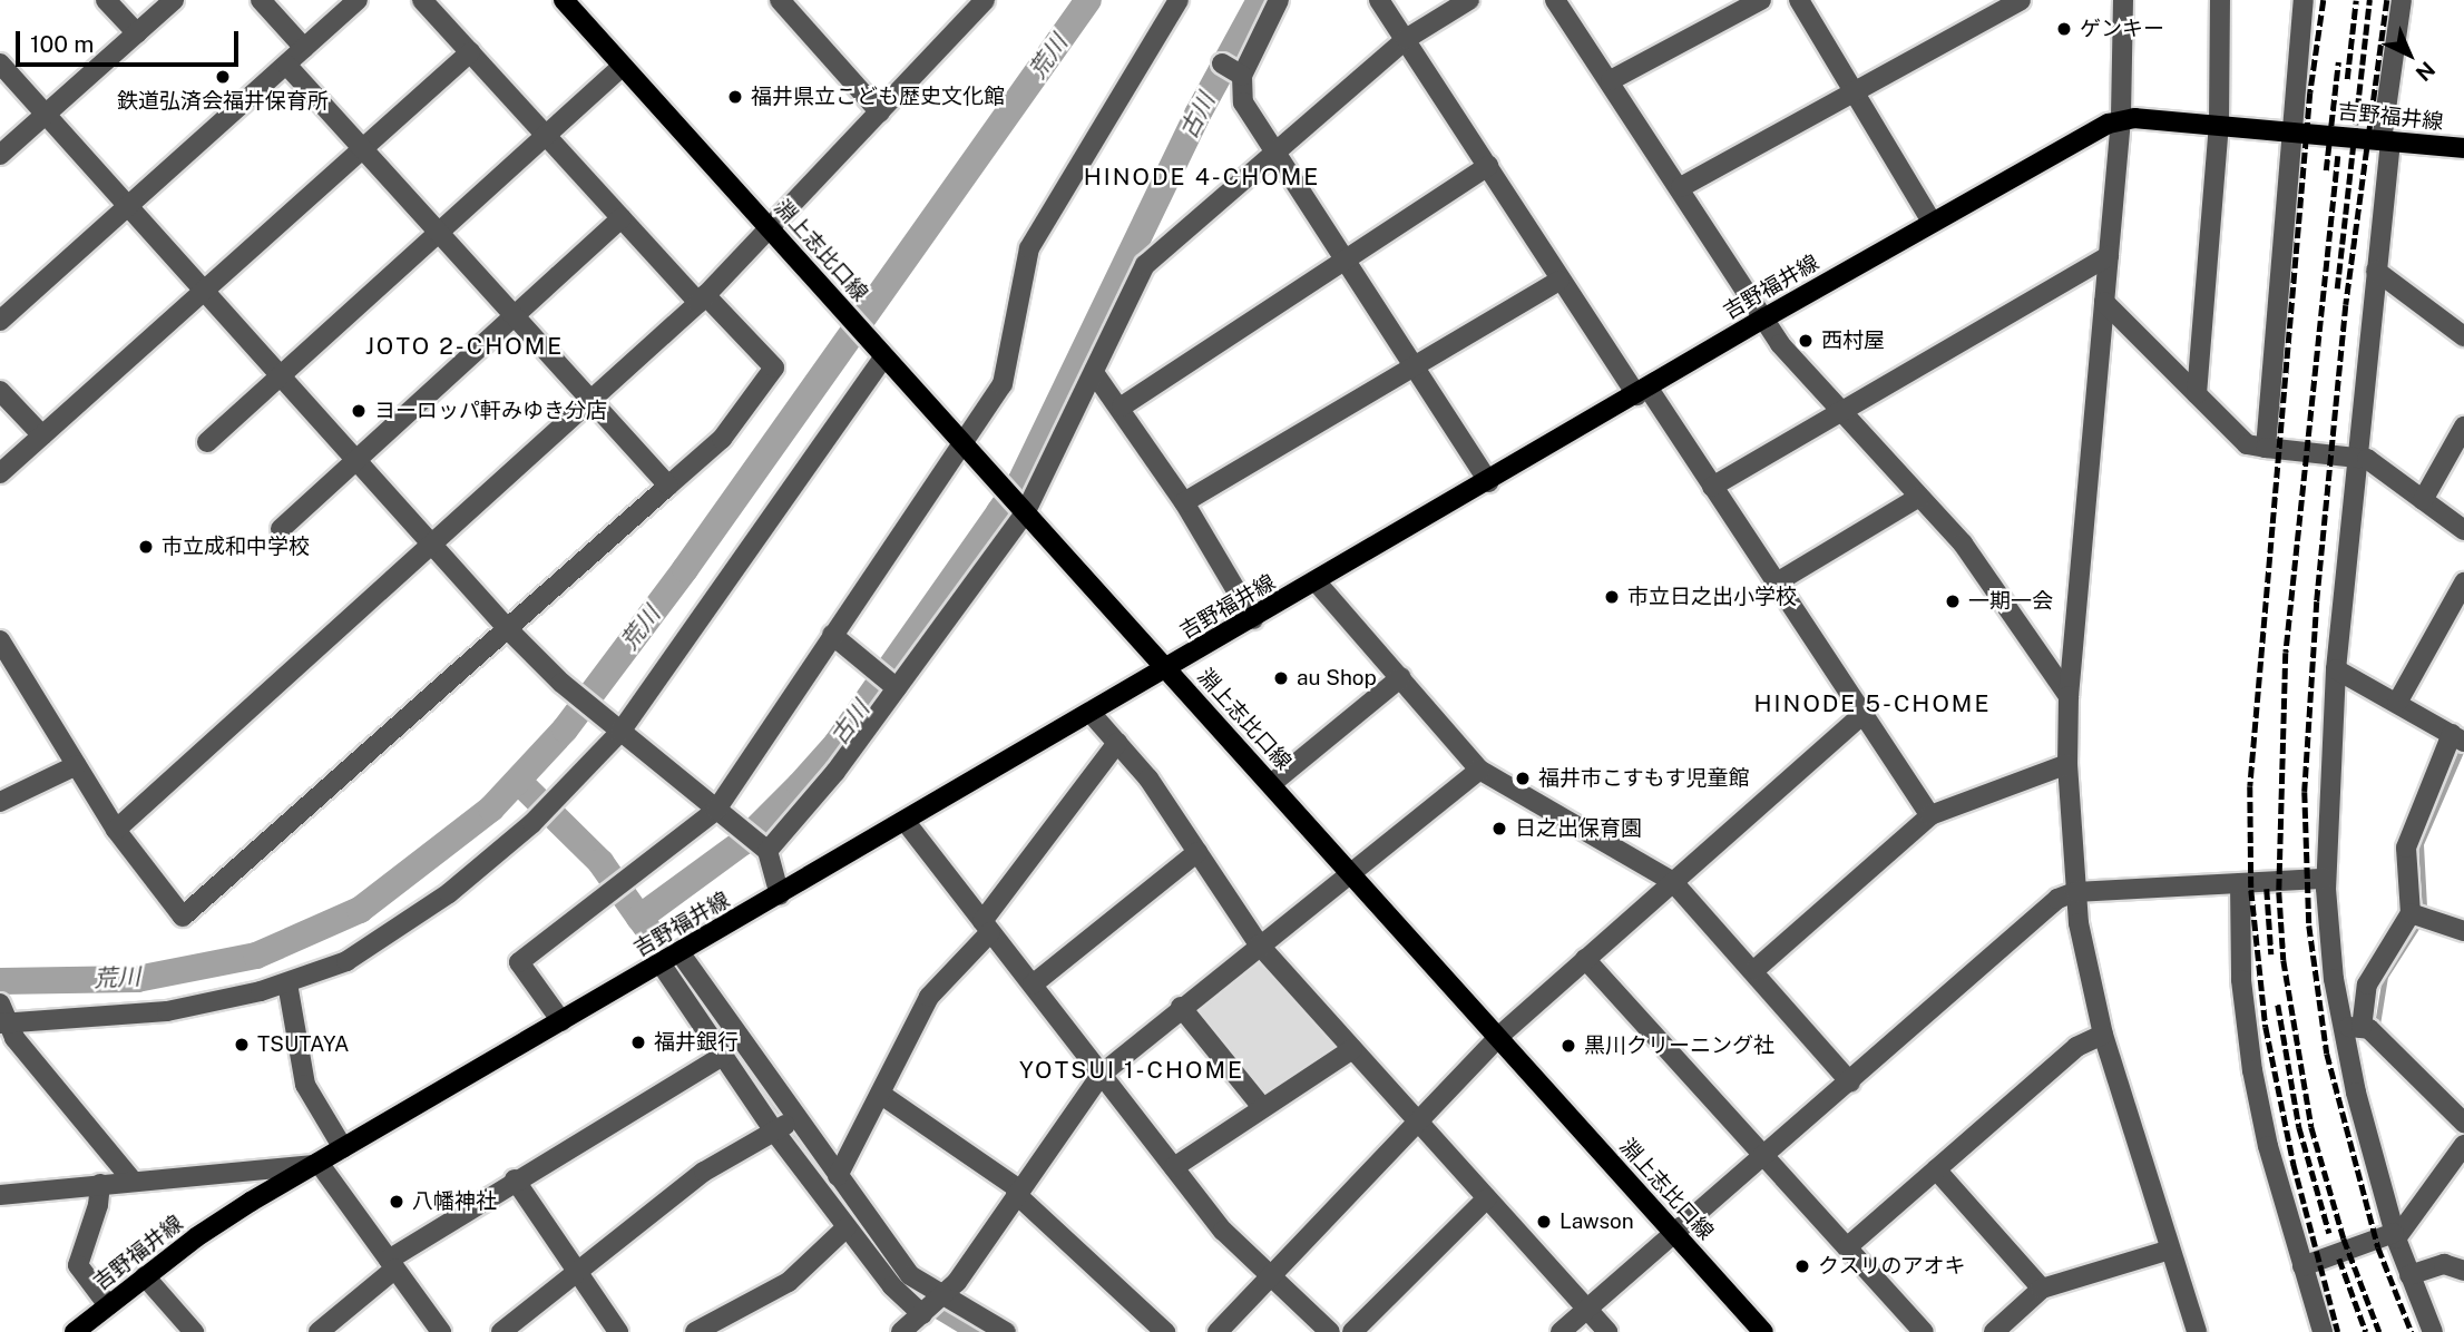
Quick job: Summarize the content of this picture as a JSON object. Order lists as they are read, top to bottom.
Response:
{
  "streets": {
    "main road": ["吉野福井線", "淵上志比口線"]
  },
  "crossings": [
    ["吉野福井線", "淵上志比口線"]
  ],
  "districts": [
    "HINODE 4-CHOME",
    "JOTO 2-CHOME",
    "HINODE 5-CHOME",
    "YOTSUI 1-CHOME"
  ],
  "water": ["荒川", "古川"],
  "places": [
    "ゲンキー",
    "鉄道弘済会福井保育所",
    "福井県立こども歴史文化館",
    "西村屋",
    "ヨーロッパ軒みゆき分店",
    "市立成和中学校",
    "市立日之出小学校",
    "一期一会",
    "au Shop",
    "福井市こすもす児童館",
    "日之出保育園",
    "福井銀行",
    "TSUTAYA",
    "黒川クリーニング社",
    "八幡神社",
    "Lawson",
    "クスリのアオキ"
  ],
  "scale_bar": "100 m",
  "north": "bottom right"
}
